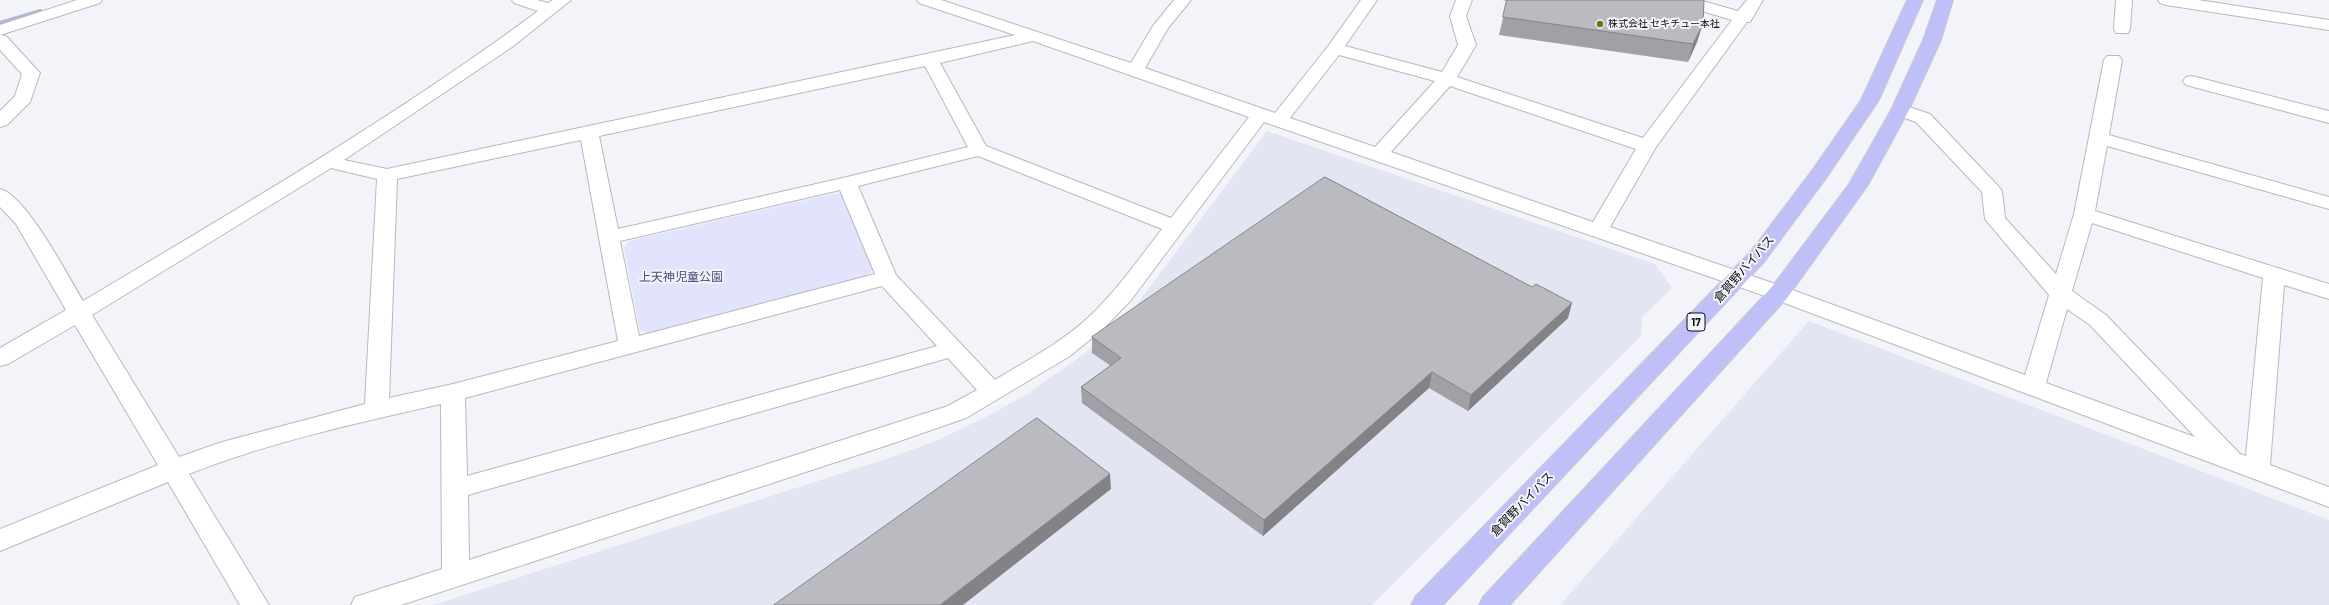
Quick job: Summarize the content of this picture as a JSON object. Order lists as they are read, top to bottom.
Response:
{
  "streets": {
    "highway": ["倉賀野バイパス", "17"]
  },
  "parks": ["上天神児童公園"],
  "places": ["株式会社 セキチュー本社"]
}
